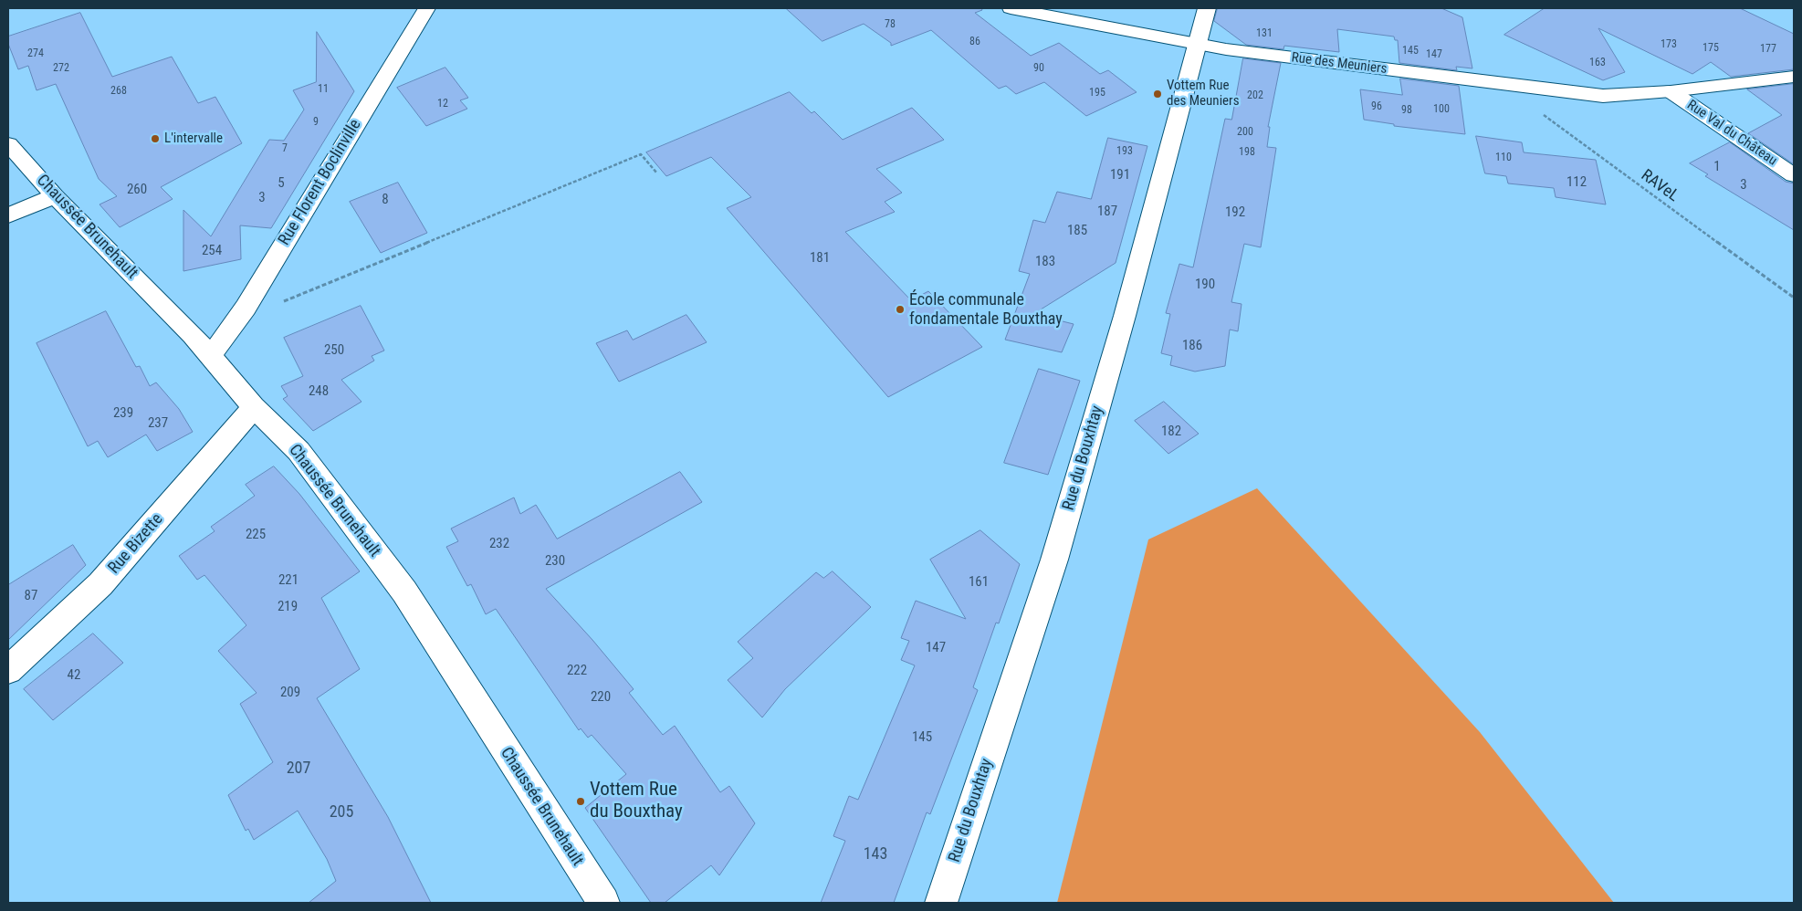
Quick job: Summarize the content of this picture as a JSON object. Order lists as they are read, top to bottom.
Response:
{
  "streets": {
    "street": [
      "Rue des Meuniers",
      "Rue Val du Château",
      "Rue Florent Boclinville",
      "Chaussée Brunehault",
      "Rue du Bouxhtay",
      "Rue Bizette"
    ],
    "path": ["RAVeL"]
  },
  "crossings": [
    ["Rue des Meuniers", "Rue Val du Château"],
    ["Rue des Meuniers", "RAVeL"],
    ["Rue des Meuniers", "Rue du Bouxhtay"],
    ["Rue Florent Boclinville", "Chaussée Brunehault"],
    ["Chaussée Brunehault", "Rue Bizette"]
  ],
  "places": [
    "Vottem Rue des Meuniers",
    "L'intervalle",
    "École communale fondamentale Bouxthay",
    "Vottem Rue du Bouxthay"
  ],
  "house_numbers": [
    "78",
    "131",
    "86",
    "173",
    "175",
    "177",
    "145",
    "274",
    "147",
    "163",
    "272",
    "90",
    "11",
    "268",
    "195",
    "202",
    "12",
    "96",
    "100",
    "98",
    "9",
    "200",
    "7",
    "193",
    "198",
    "110",
    "1",
    "191",
    "112",
    "5",
    "3",
    "260",
    "3",
    "8",
    "187",
    "192",
    "185",
    "254",
    "181",
    "183",
    "190",
    "186",
    "250",
    "248",
    "239",
    "237",
    "182",
    "225",
    "232",
    "230",
    "221",
    "161",
    "87",
    "219",
    "147",
    "222",
    "42",
    "209",
    "220",
    "145",
    "207",
    "205",
    "143"
  ]
}
